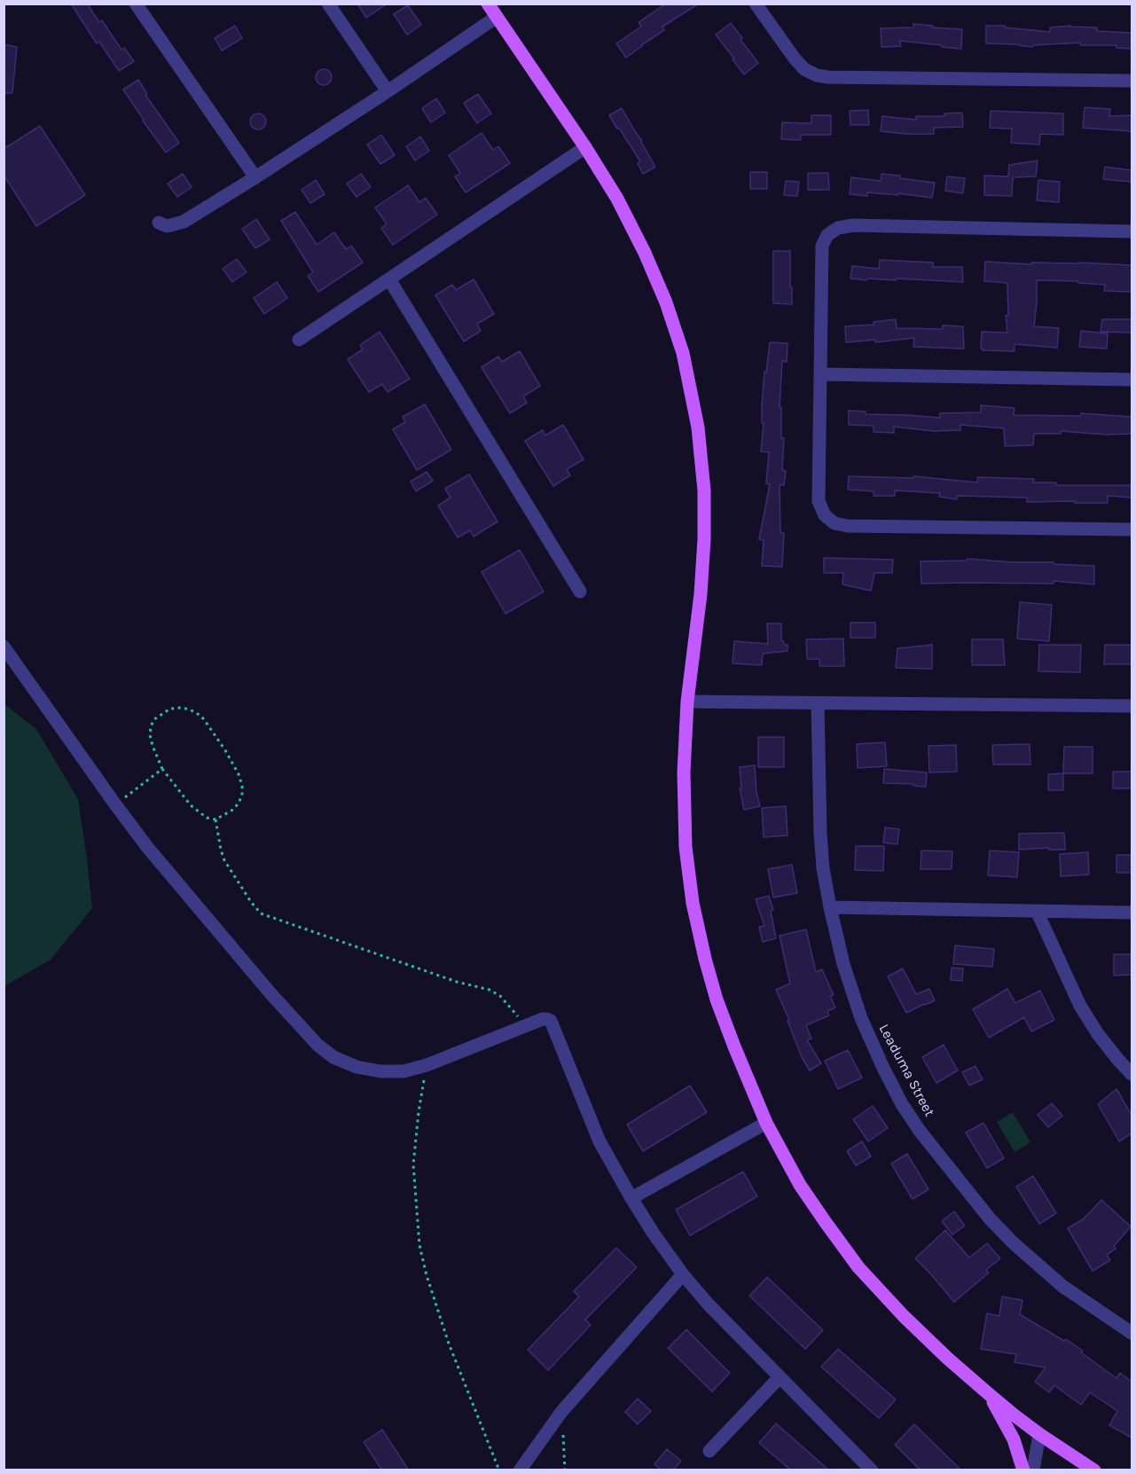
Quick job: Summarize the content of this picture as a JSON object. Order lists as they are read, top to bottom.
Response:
{
  "streets": {
    "street": ["Leaduma Street"]
  }
}
